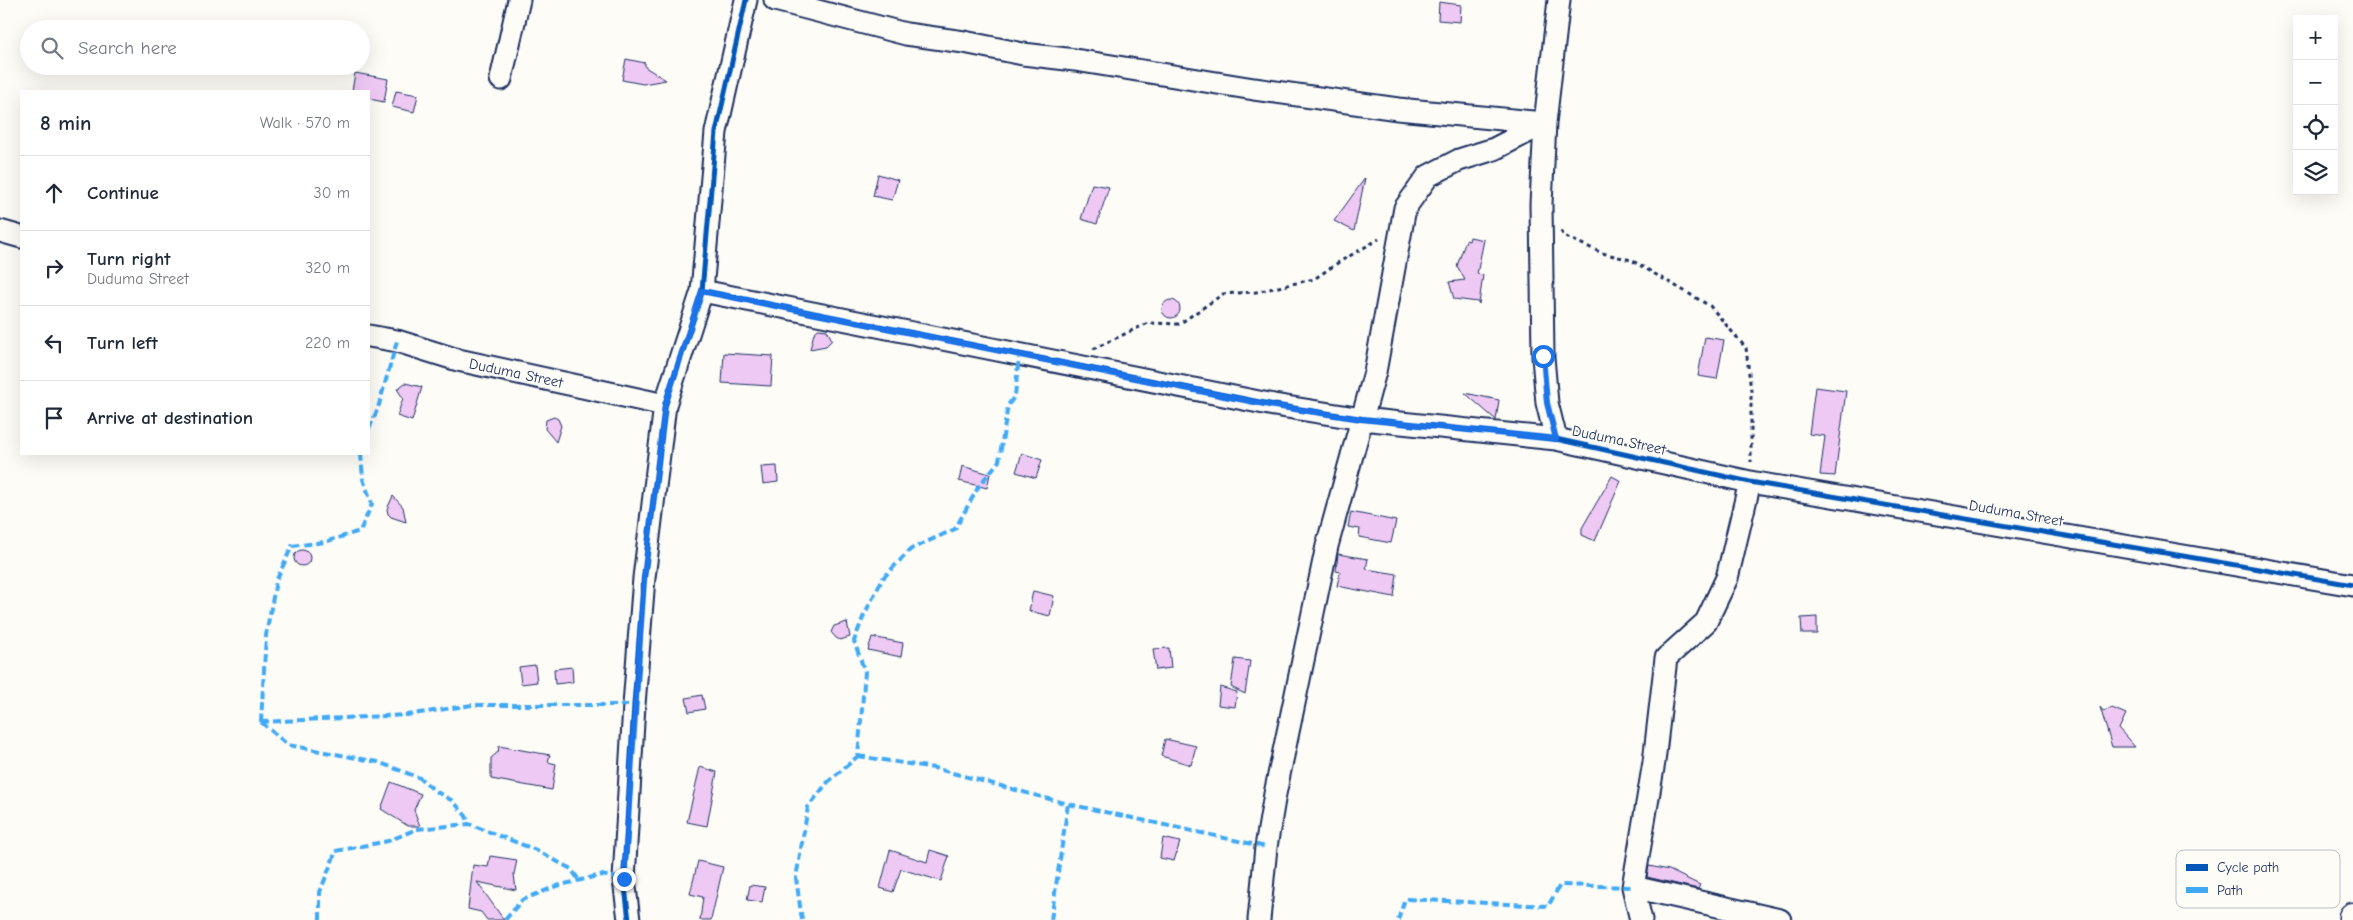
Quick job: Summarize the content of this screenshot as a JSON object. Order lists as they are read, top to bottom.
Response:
{
  "streets": {
    "street": ["Duduma Street"]
  },
  "legend": ["Cycle path", "Path"],
  "page": {
    "map_buttons": ["+", "−"],
    "search": "Search here",
    "heading": ["8 min", "Walk · 570 m"],
    "list": [
      ["Continue", "30 m"],
      ["Turn right", "Duduma Street", "320 m"],
      ["Turn left", "220 m"],
      "Arrive at destination"
    ]
  }
}
